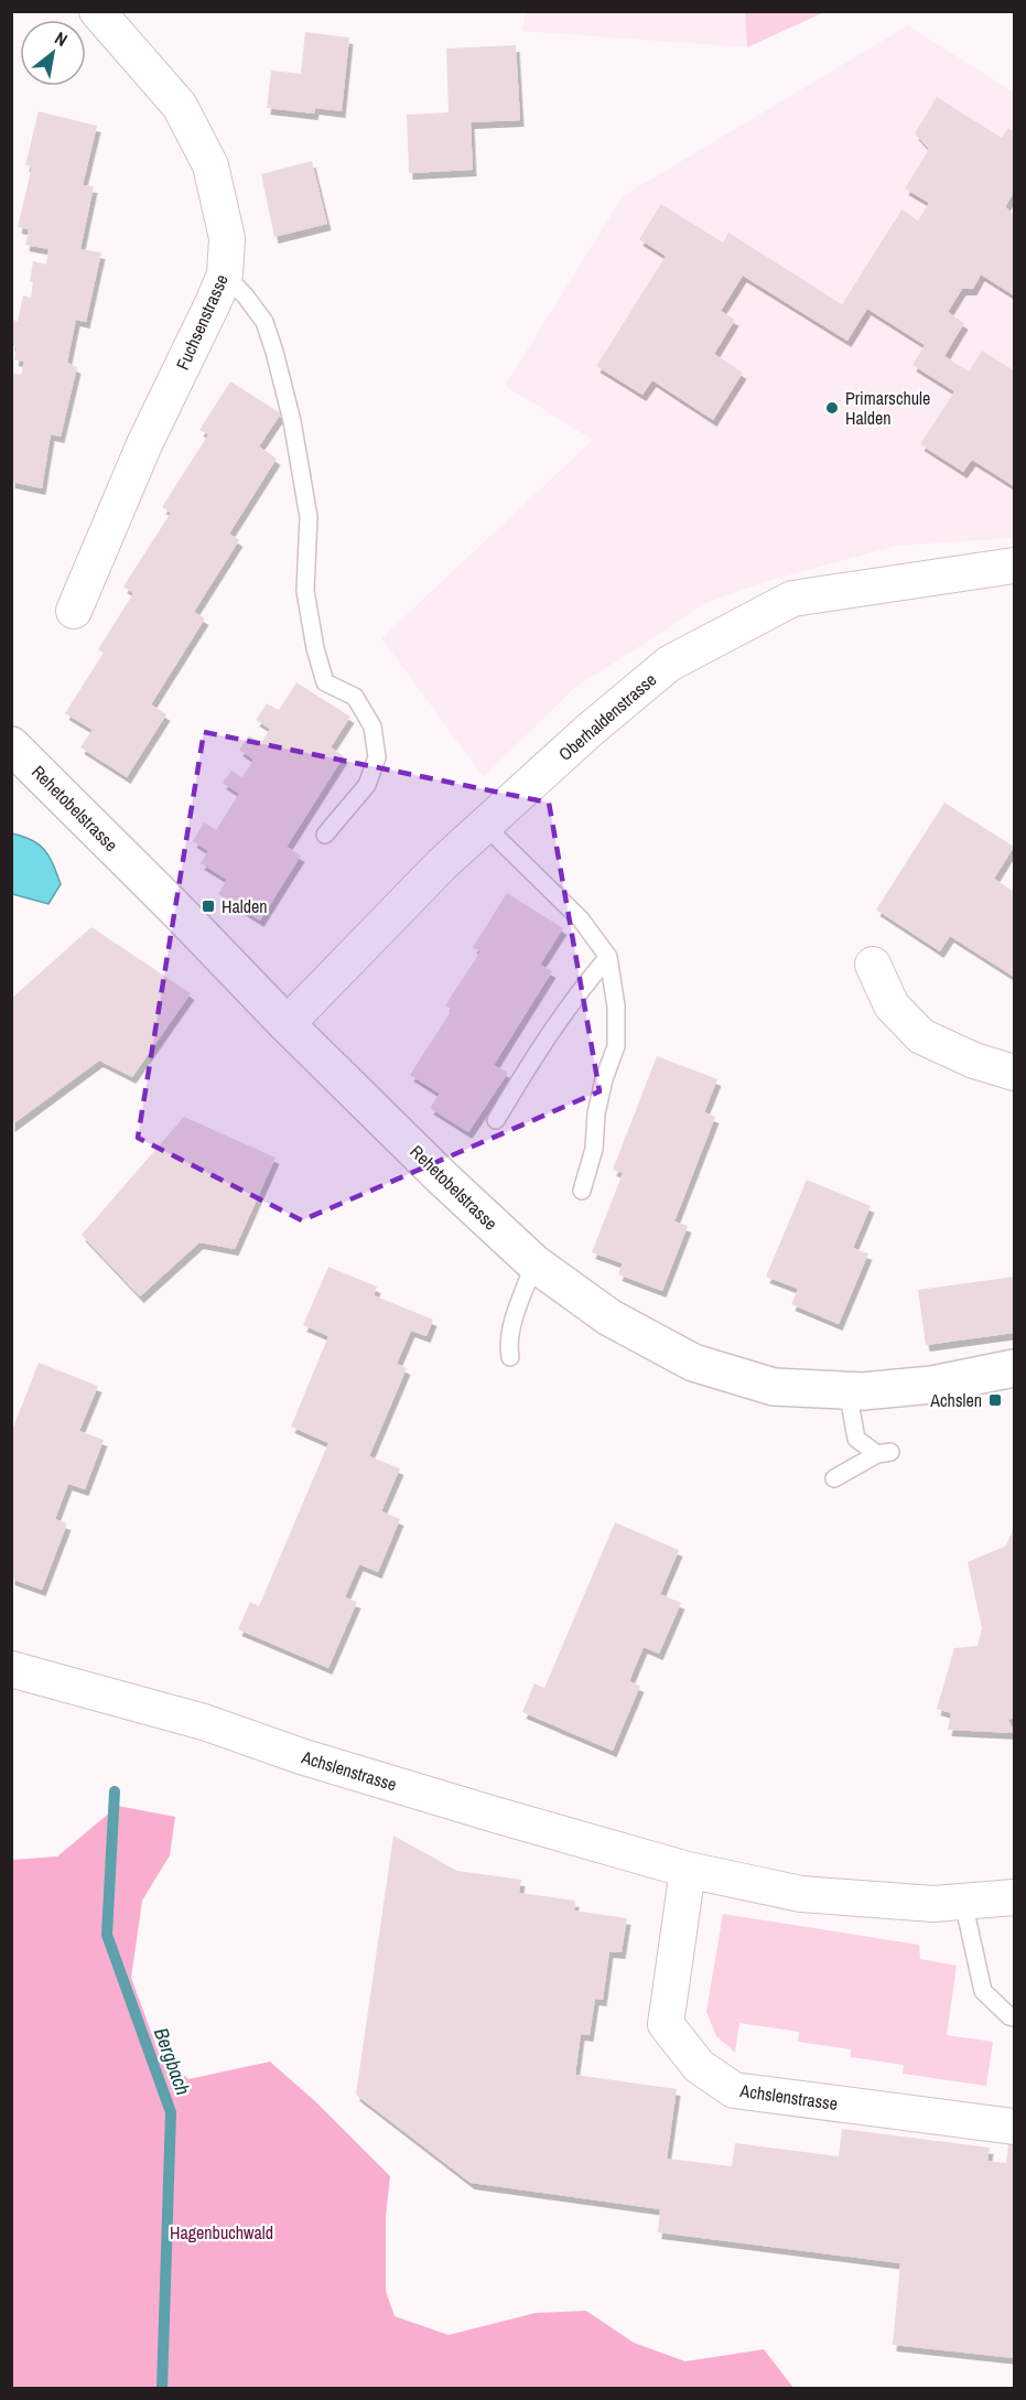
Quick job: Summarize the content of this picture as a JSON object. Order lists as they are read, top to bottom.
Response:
{
  "streets": {
    "street": [
      "Fuchsenstrasse",
      "Oberhaldenstrasse",
      "Rehetobelstrasse",
      "Achslenstrasse"
    ]
  },
  "crossings": [
    ["Oberhaldenstrasse", "Rehetobelstrasse"]
  ],
  "water": ["Bergbach"],
  "parks": ["Hagenbuchwald"],
  "places": {
    "other": ["Primarschule Halden"],
    "transit": ["Halden", "Achslen"]
  },
  "north": "top right"
}
